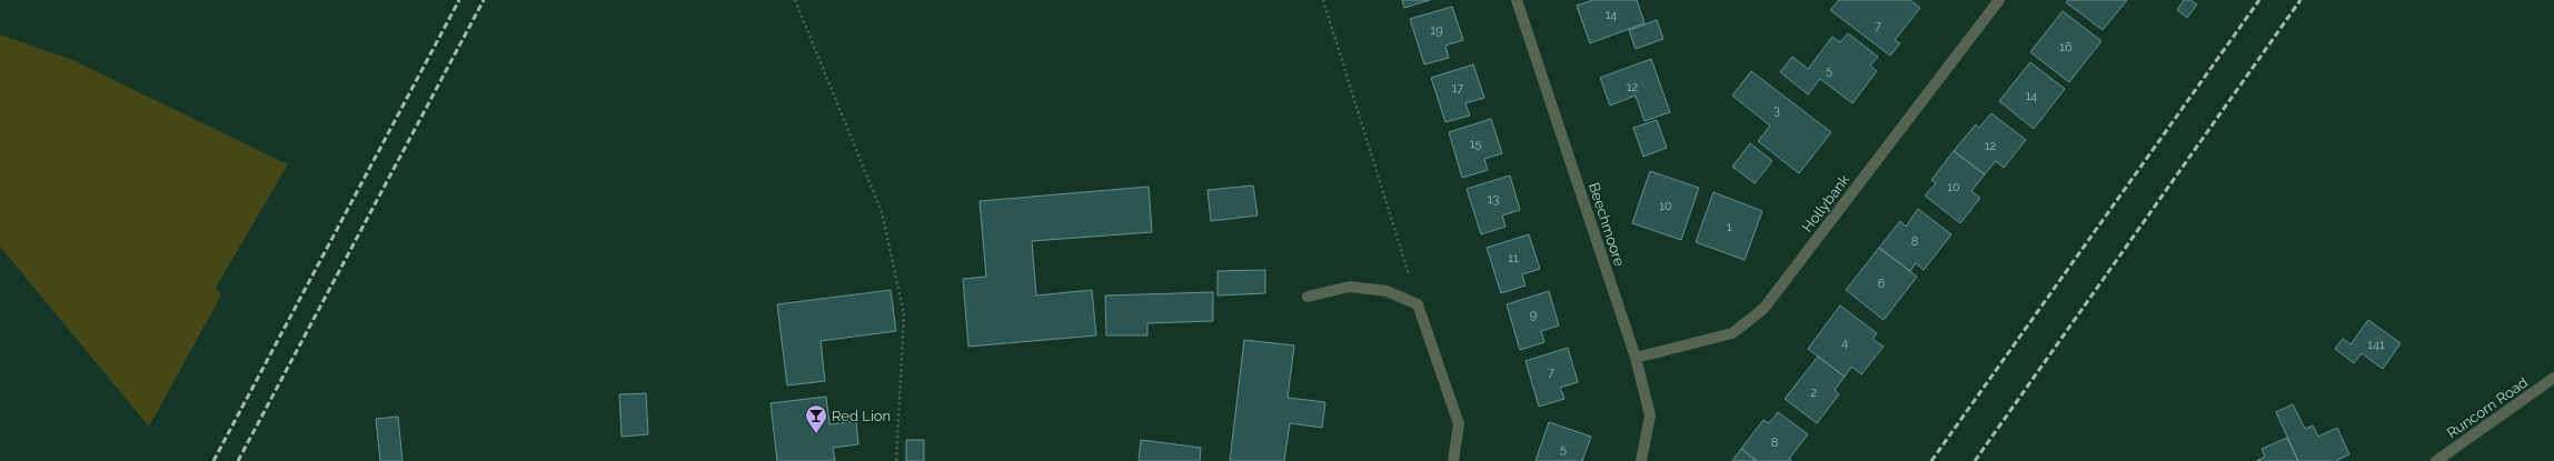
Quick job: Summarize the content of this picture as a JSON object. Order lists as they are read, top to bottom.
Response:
{
  "streets": {
    "street": ["Hollybank", "Beechmoore", "Runcorn Road"]
  },
  "crossings": [
    ["Hollybank", "Beechmoore"]
  ],
  "places": {
    "bar": ["Red Lion"]
  },
  "house_numbers": [
    "14",
    "7",
    "19",
    "16",
    "5",
    "12",
    "17",
    "14",
    "3",
    "15",
    "12",
    "10",
    "13",
    "10",
    "1",
    "8",
    "11",
    "6",
    "9",
    "4",
    "141",
    "7",
    "2",
    "8",
    "5"
  ]
}
